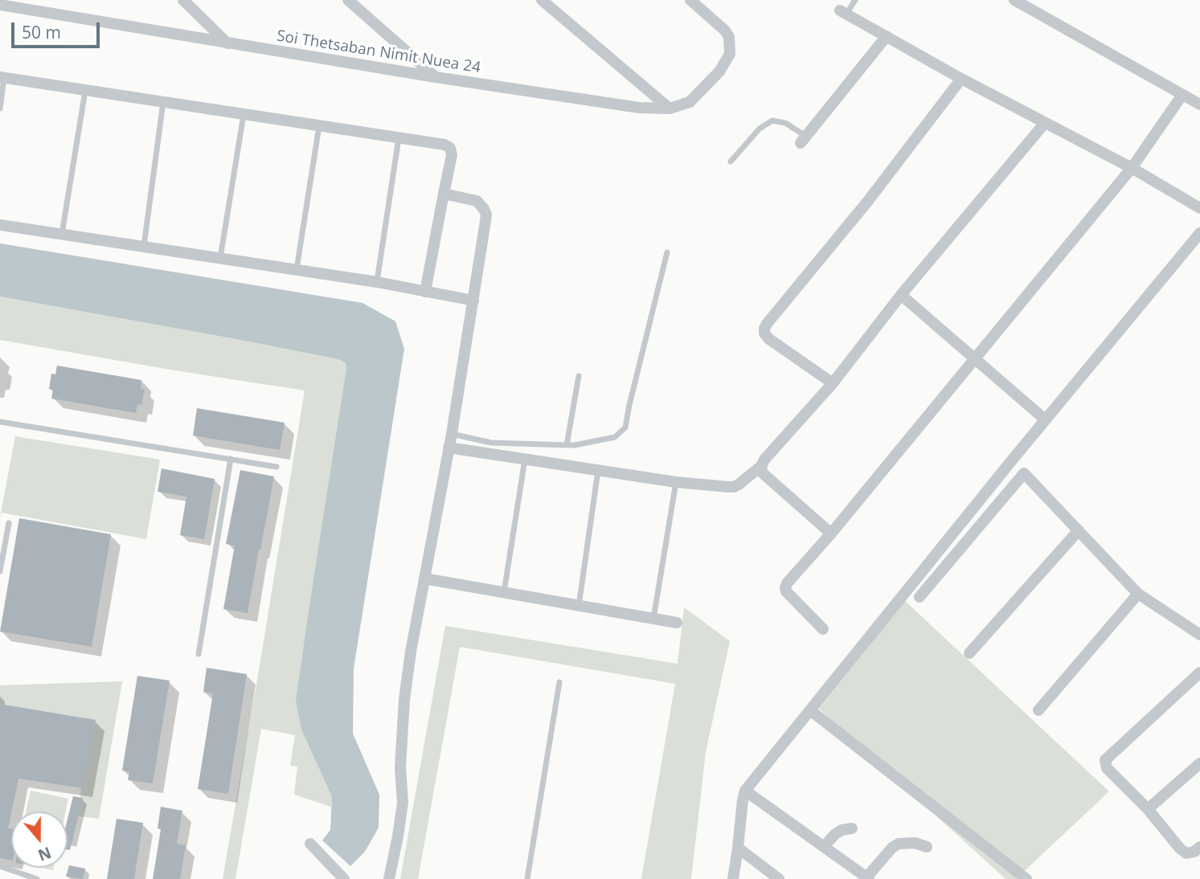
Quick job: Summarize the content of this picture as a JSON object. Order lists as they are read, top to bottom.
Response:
{
  "streets": {
    "street": ["Soi Thetsaban Nimit Nuea 24"]
  },
  "scale_bar": "50 m",
  "north": "bottom"
}
